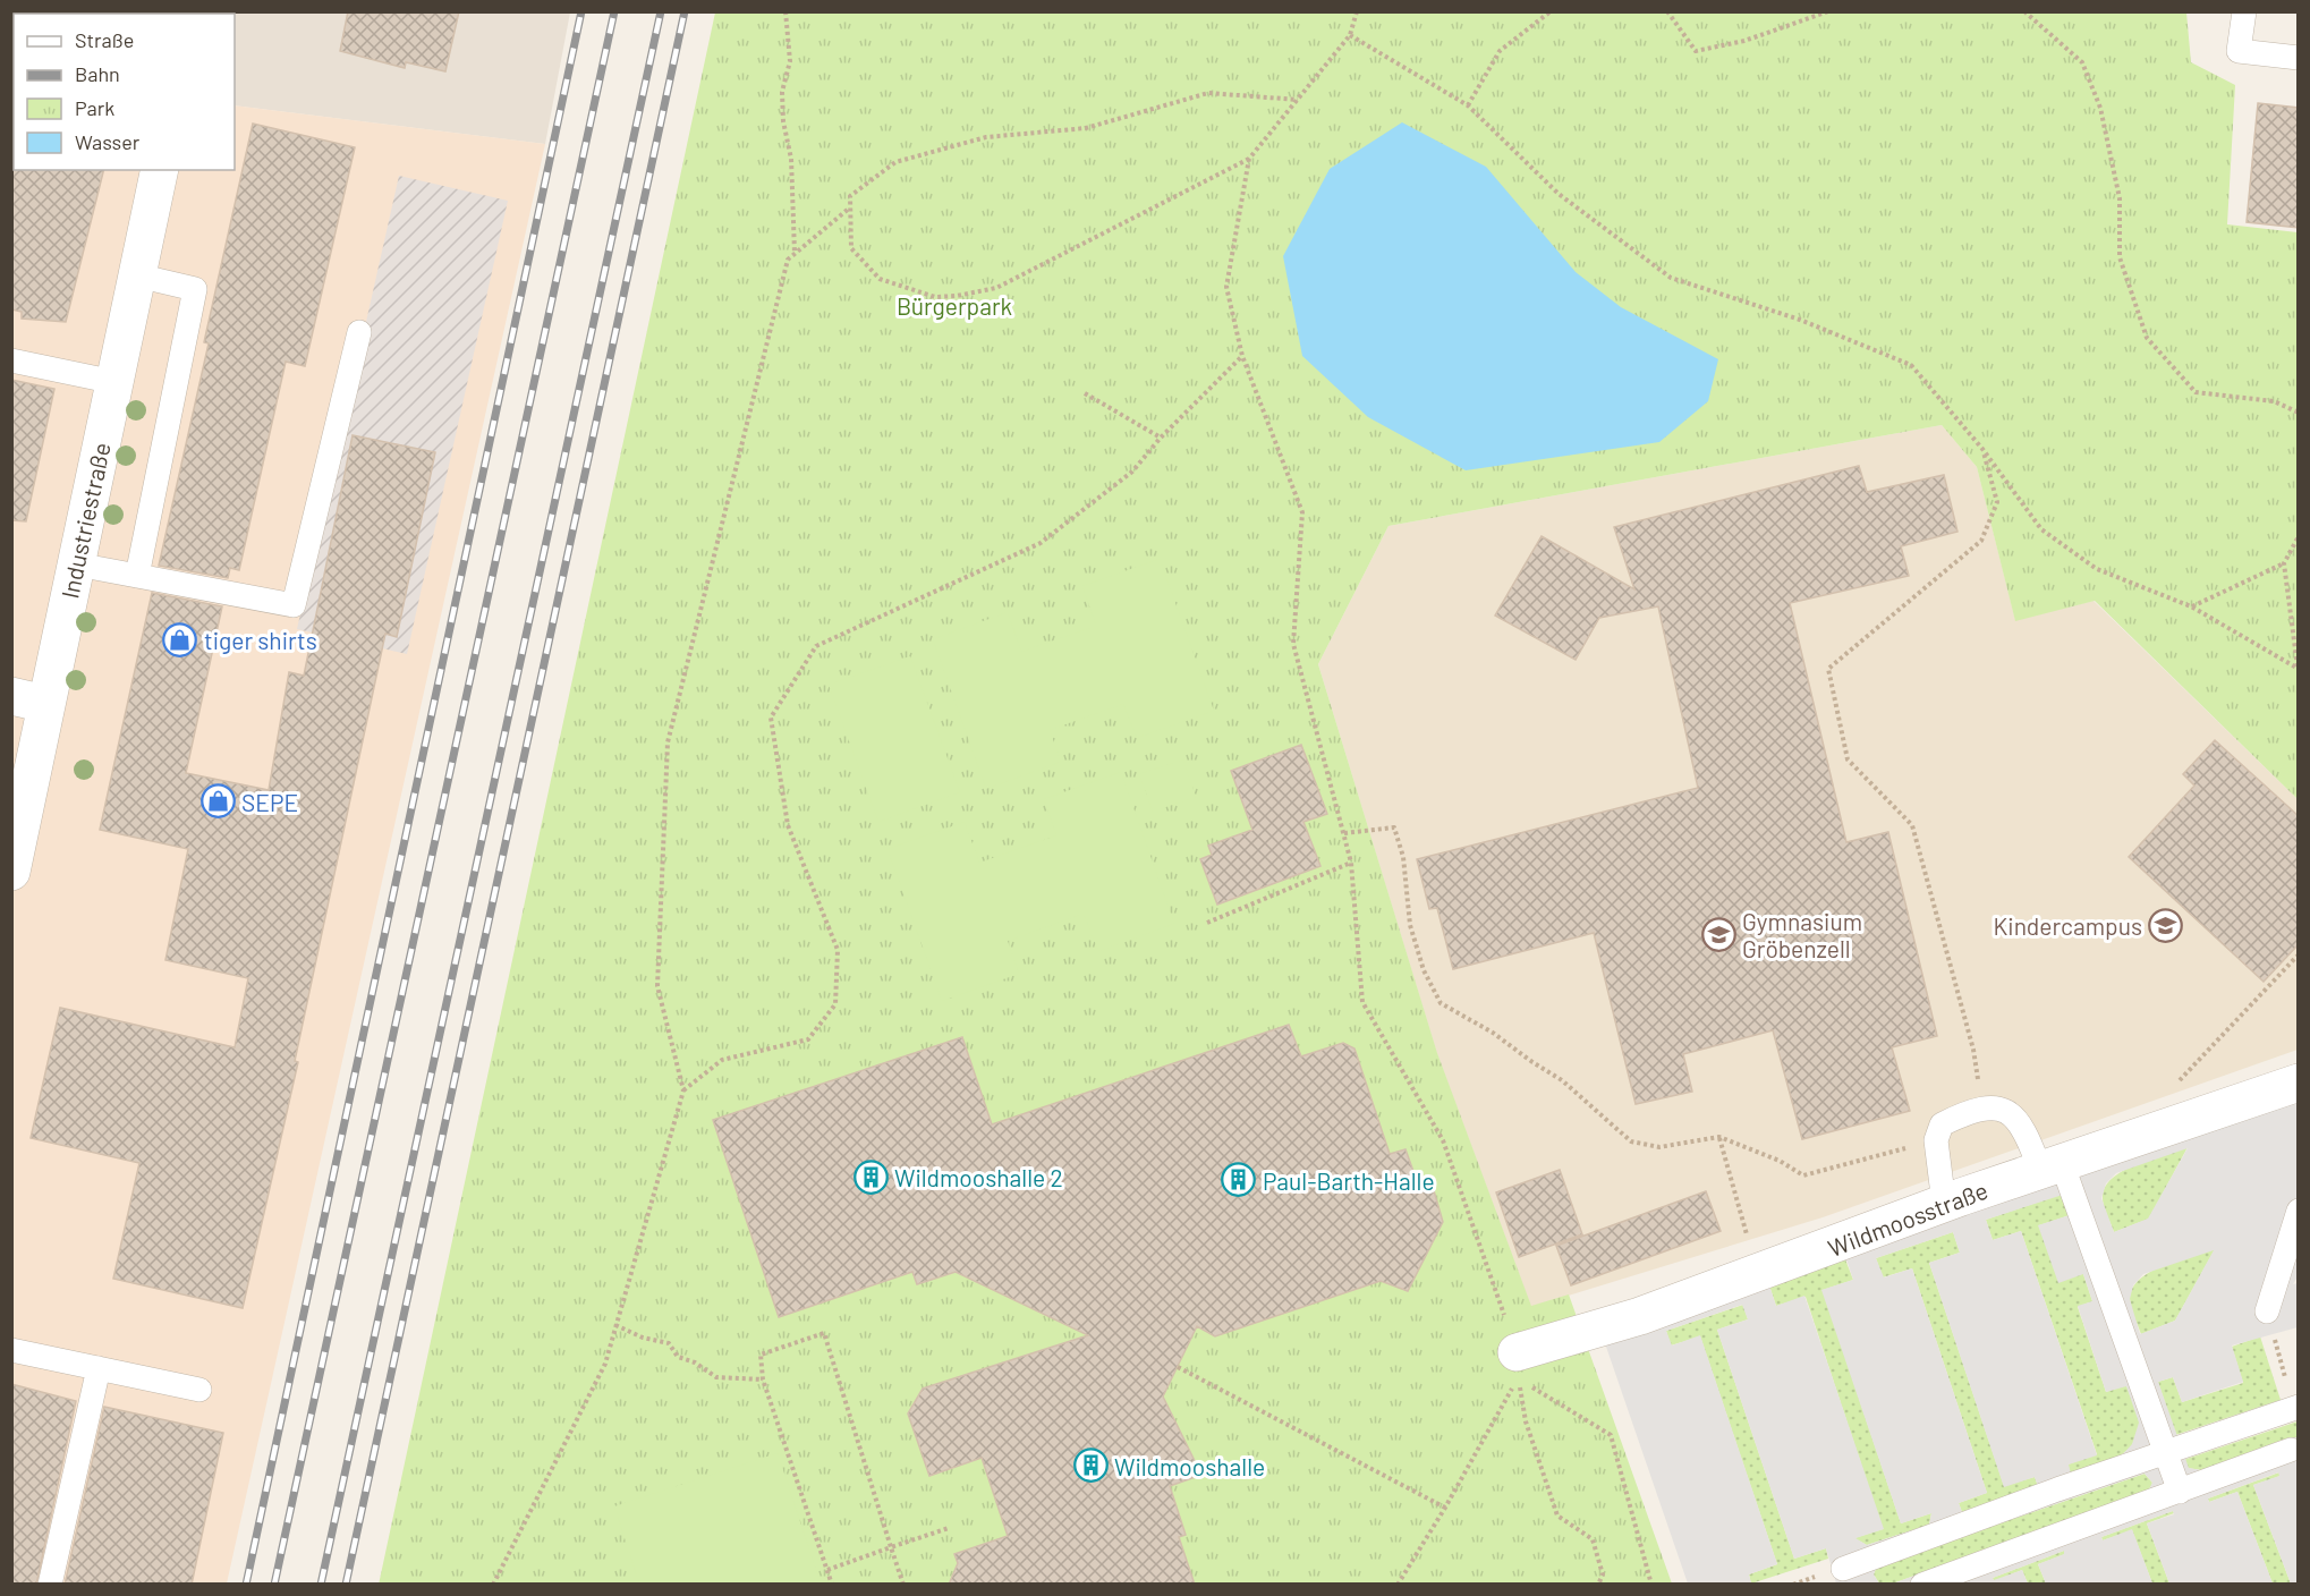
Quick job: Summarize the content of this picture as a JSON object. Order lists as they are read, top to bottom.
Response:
{
  "streets": {
    "street": ["Industriestraße", "Wildmoosstraße"]
  },
  "parks": ["Bürgerpark"],
  "places": {
    "shop": ["tiger shirts", "SEPE"],
    "school or university": ["Kindercampus", "Gymnasium Gröbenzell"],
    "building": ["Wildmooshalle 2", "Paul-Barth-Halle", "Wildmooshalle"]
  },
  "legend": [
    "Straße",
    "Bahn",
    "Park",
    "Wasser"
  ]
}
